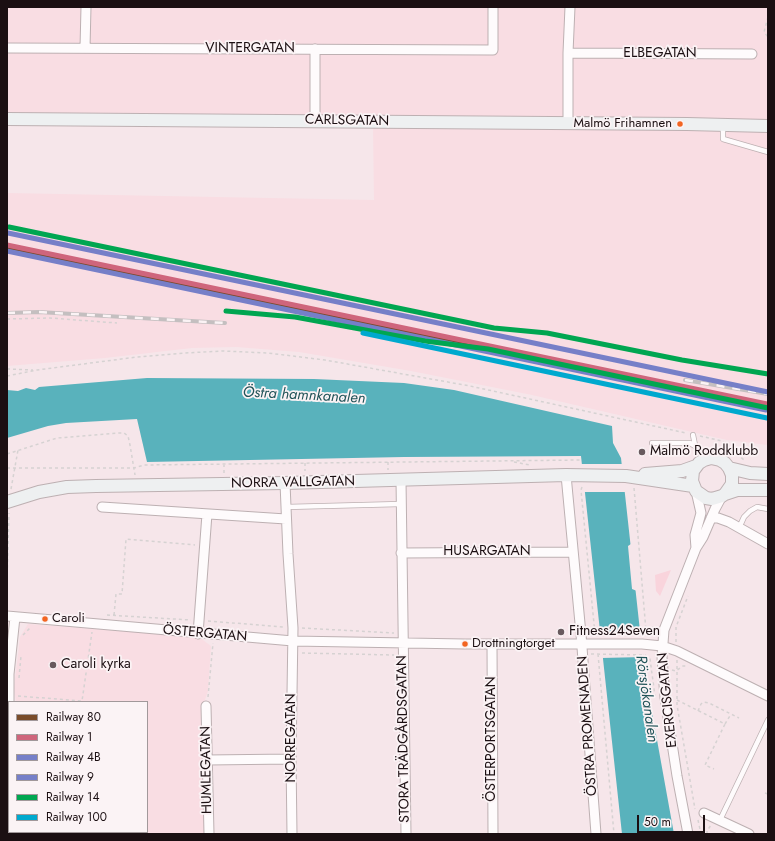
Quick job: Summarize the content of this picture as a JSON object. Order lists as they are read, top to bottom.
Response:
{
  "streets": {
    "main road": ["CARLSGATAN", "NORRA VALLGATAN"],
    "street": [
      "VINTERGATAN",
      "ELBEGATAN",
      "HUSARGATAN",
      "ÖSTERGATAN",
      "EXERCISGATAN",
      "ÖSTRA PROMENADEN",
      "NORREGATAN",
      "STORA TRÄDGÅRDSGATAN",
      "ÖSTERPORTSGATAN",
      "HUMLEGATAN"
    ]
  },
  "crossings": [
    ["NORRA VALLGATAN", "ÖSTRA PROMENADEN"],
    ["HUSARGATAN", "ÖSTRA PROMENADEN"],
    ["ÖSTERGATAN", "EXERCISGATAN"],
    ["ÖSTERGATAN", "ÖSTRA PROMENADEN"],
    ["ÖSTERGATAN", "NORREGATAN"],
    ["ÖSTERGATAN", "STORA TRÄDGÅRDSGATAN"],
    ["ÖSTERGATAN", "ÖSTERPORTSGATAN"]
  ],
  "water": ["Östra hamnkanalen", "Rörsjökanalen"],
  "places": [
    "Malmö Frihamnen",
    "Malmö Roddklubb",
    "Caroli",
    "Fitness24Seven",
    "Drottningtorget",
    "Caroli kyrka"
  ],
  "lines": [
    "rail line 14",
    "rail line 4B",
    "rail line 1",
    "rail line 80",
    "rail line 9",
    "rail line 100"
  ],
  "legend": [
    "Railway 80",
    "Railway 1",
    "Railway 4B",
    "Railway 9",
    "Railway 14",
    "Railway 100"
  ],
  "scale_bar": "50 m"
}
